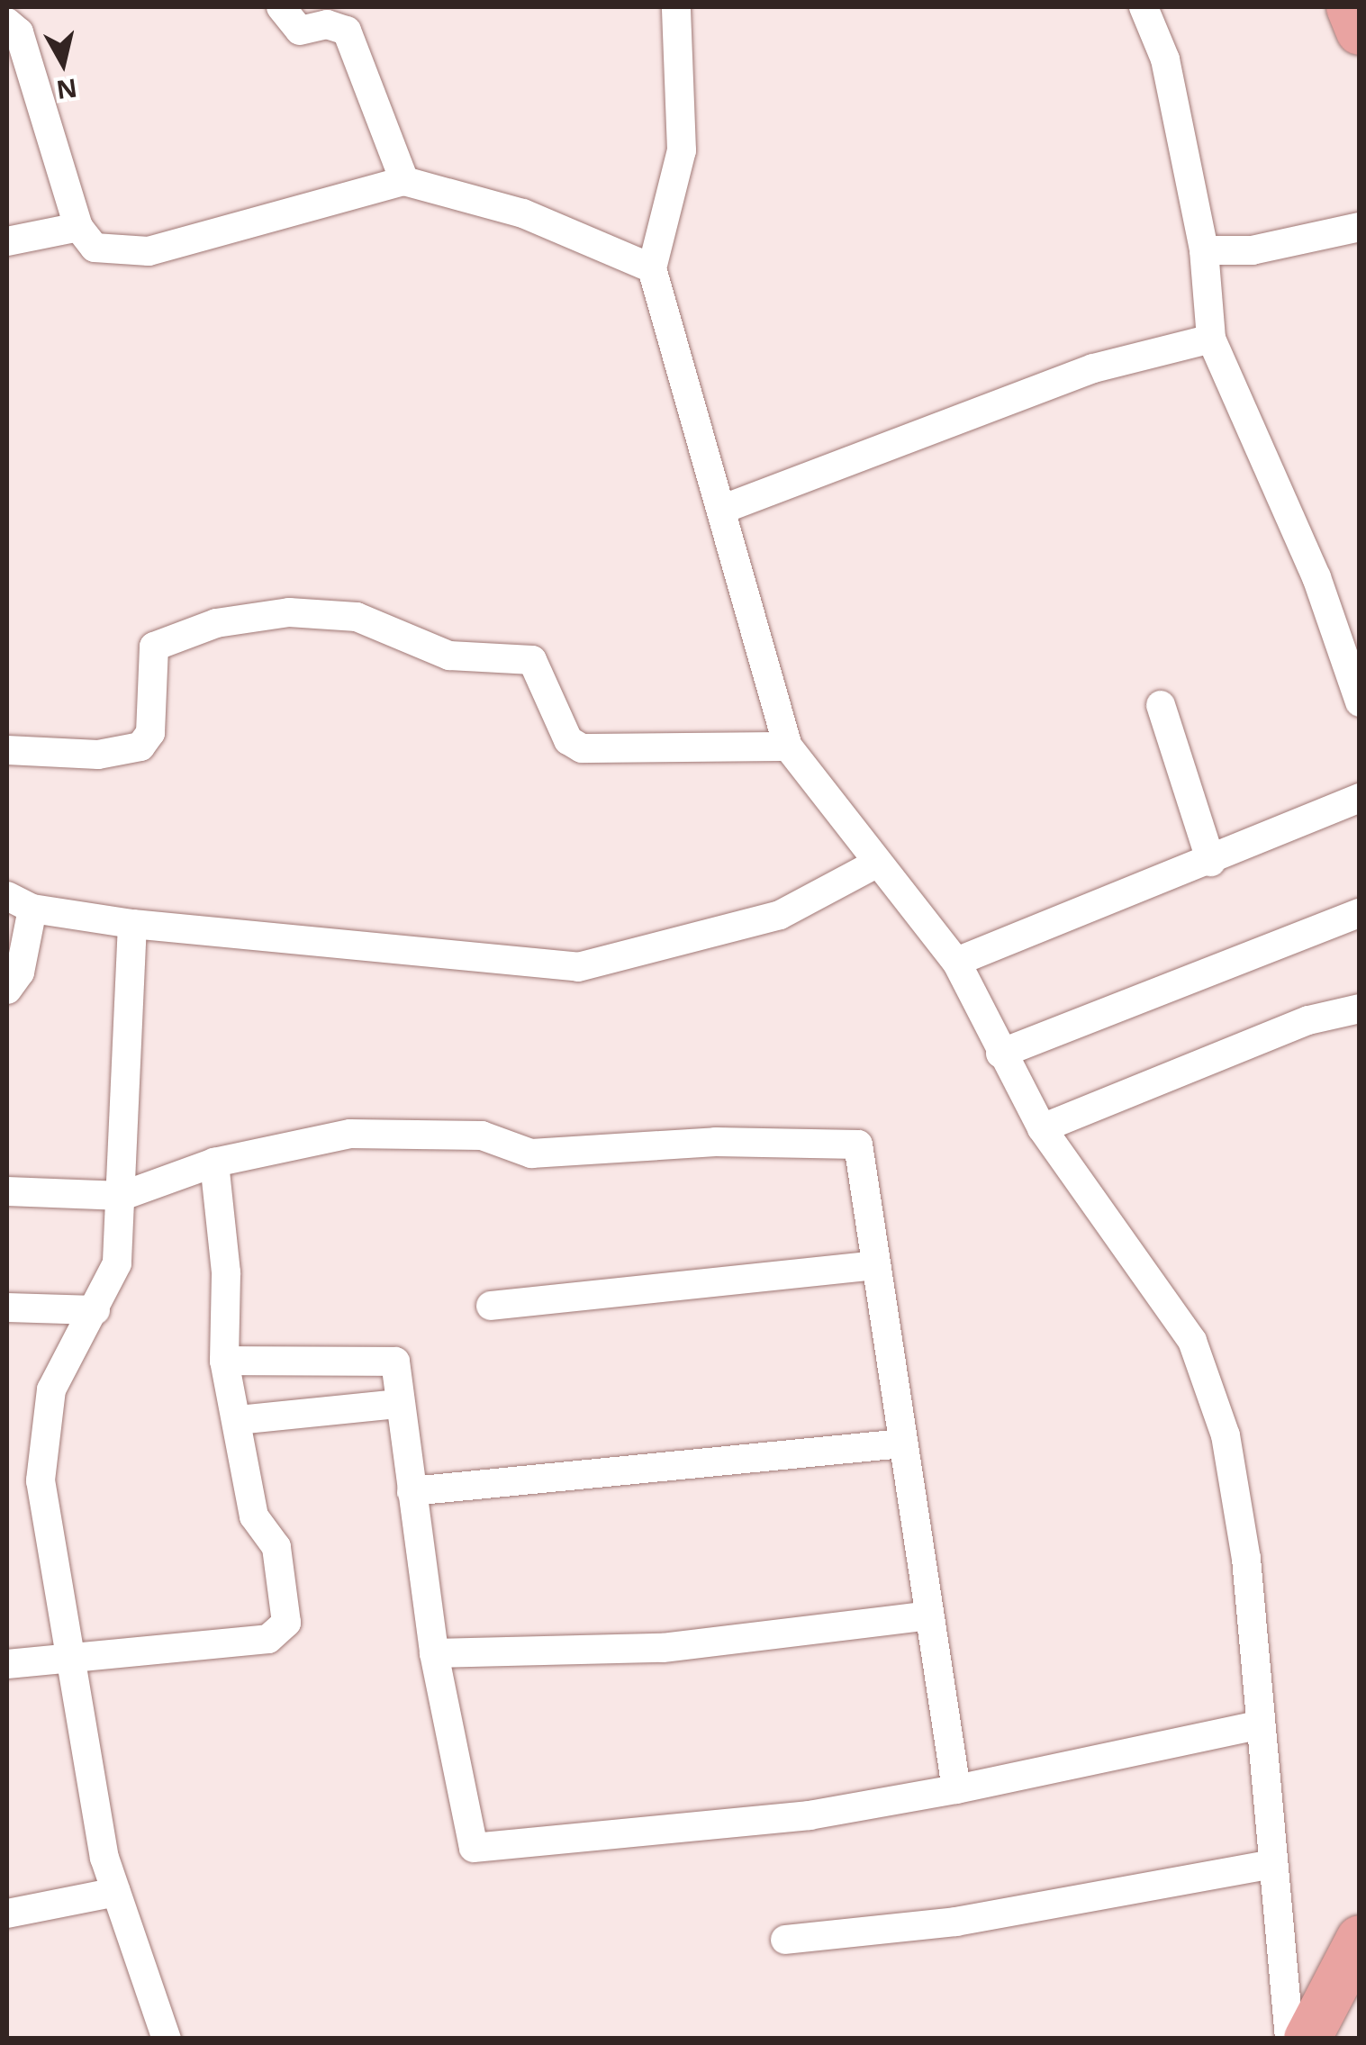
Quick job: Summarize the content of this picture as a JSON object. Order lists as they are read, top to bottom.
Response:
{
  "north": "bottom"
}
